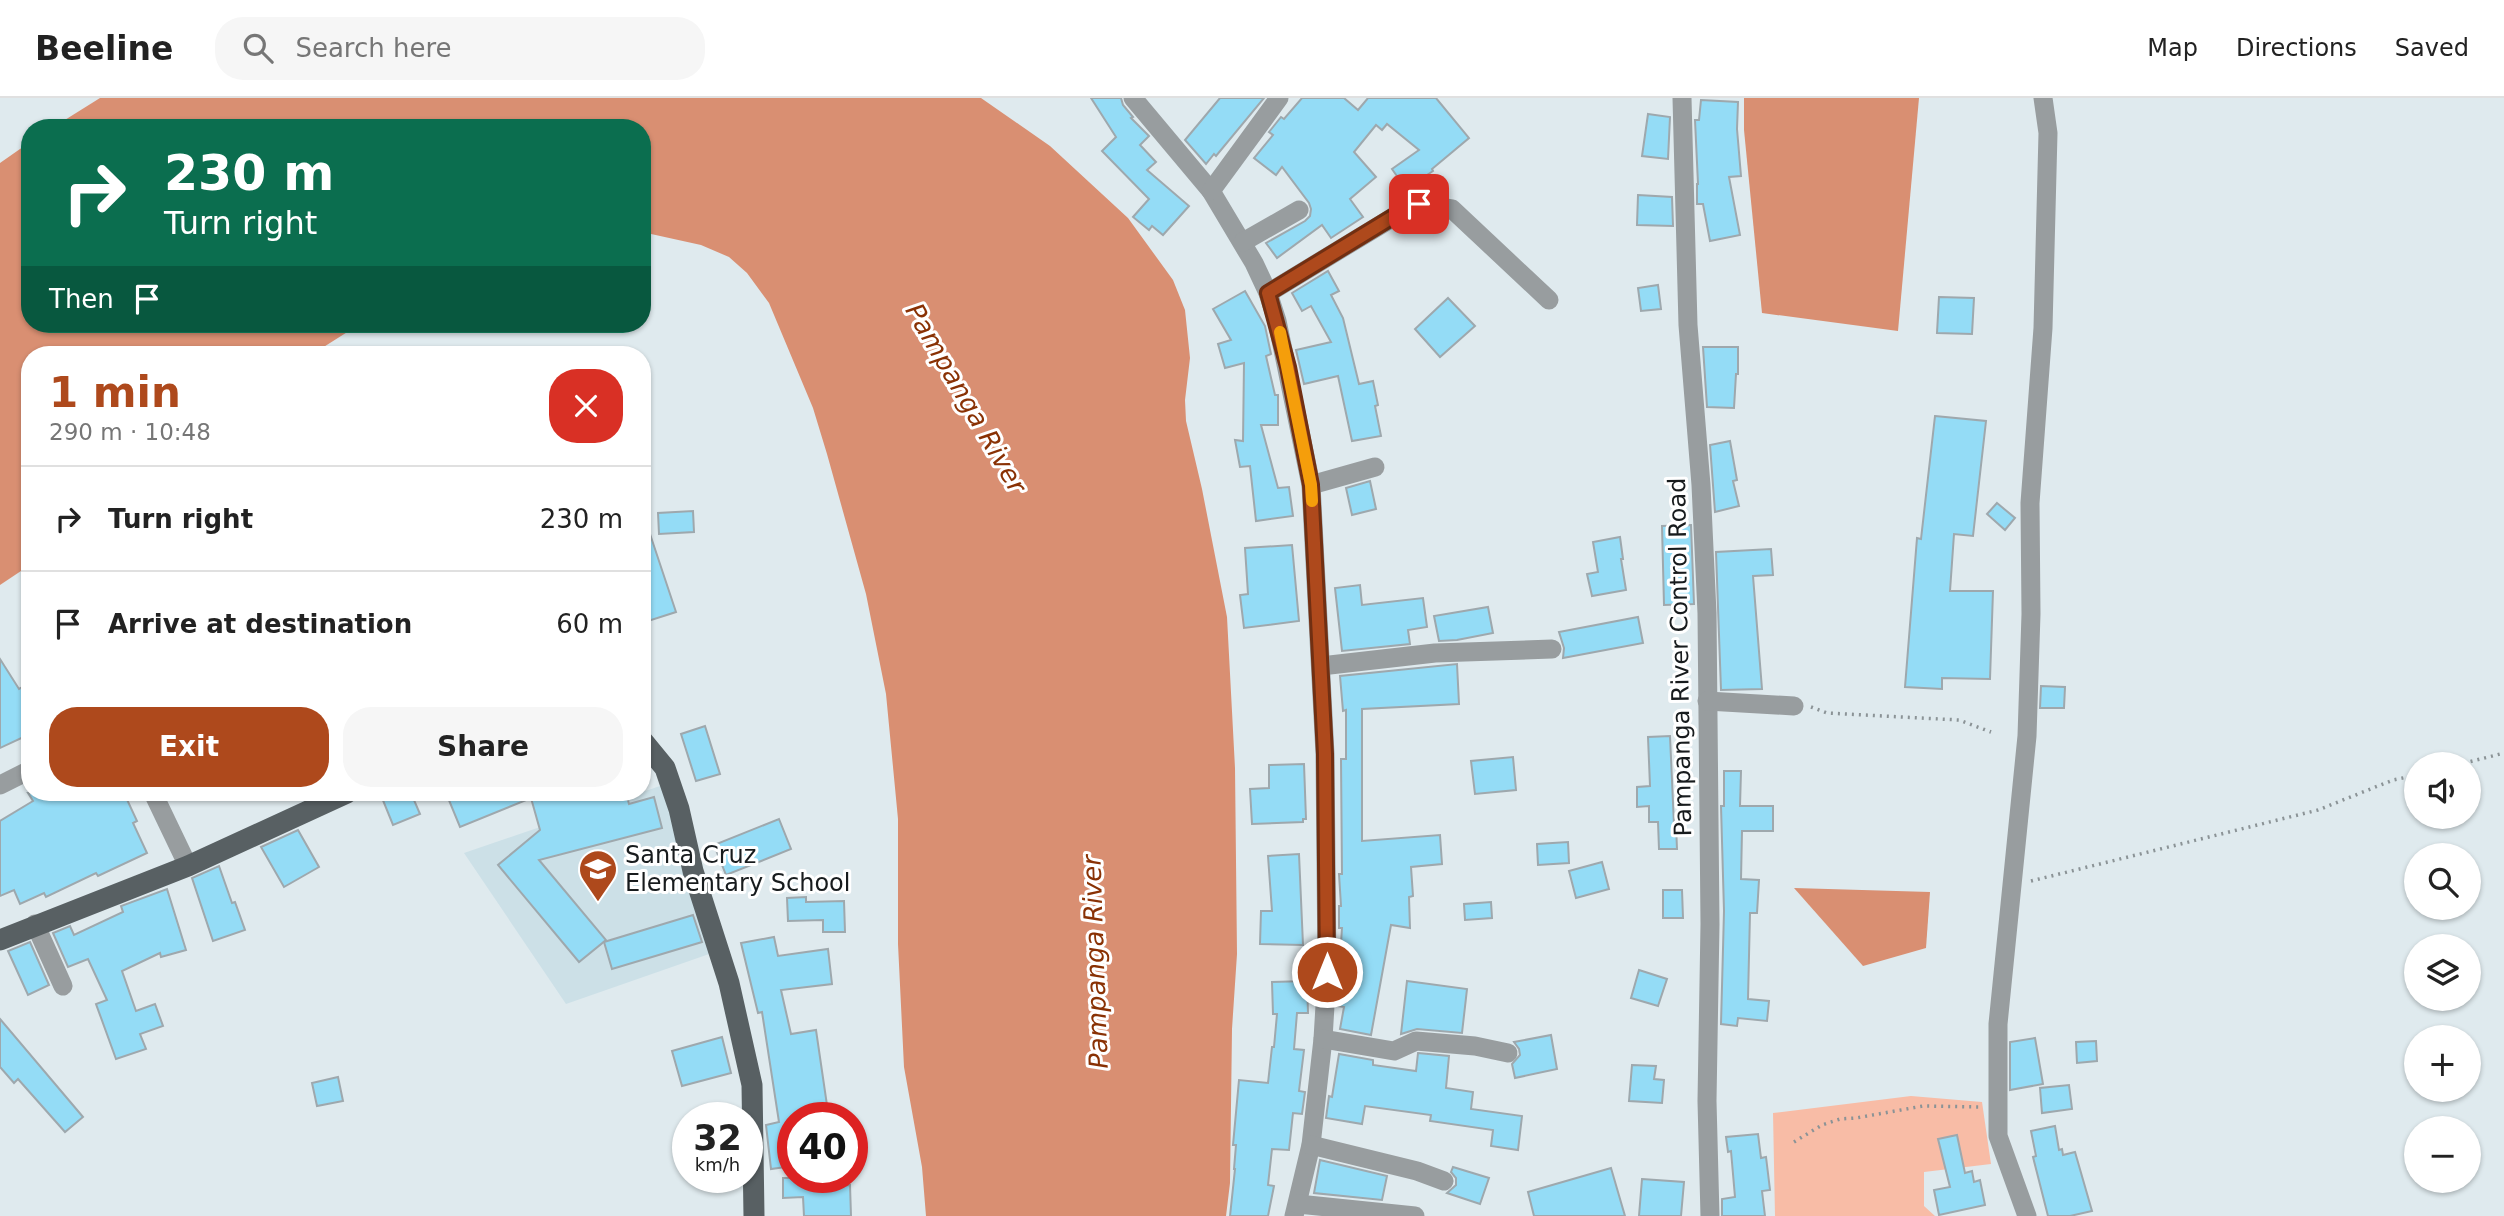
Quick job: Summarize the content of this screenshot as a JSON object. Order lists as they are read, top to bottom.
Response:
{
  "streets": {
    "street": ["Pampanga River Control Road"]
  },
  "water": ["Pampanga River"],
  "places": {
    "school or university": ["Santa Cruz Elementary School"]
  },
  "page": {
    "header": "Beeline",
    "search": "Search here",
    "nav": ["Map", "Directions", "Saved"],
    "turn": ["230 m", "Turn right"],
    "then": "Then",
    "heading": ["1 min", "290 m · 10:48"],
    "list": [
      {
        "name": "Turn right",
        "value": "230 m"
      },
      {
        "name": "Arrive at destination",
        "value": "60 m"
      }
    ],
    "buttons": ["Exit", "Share"],
    "map_buttons": ["+", "−"],
    "speed": "32 km/h",
    "limit": "40"
  }
}
